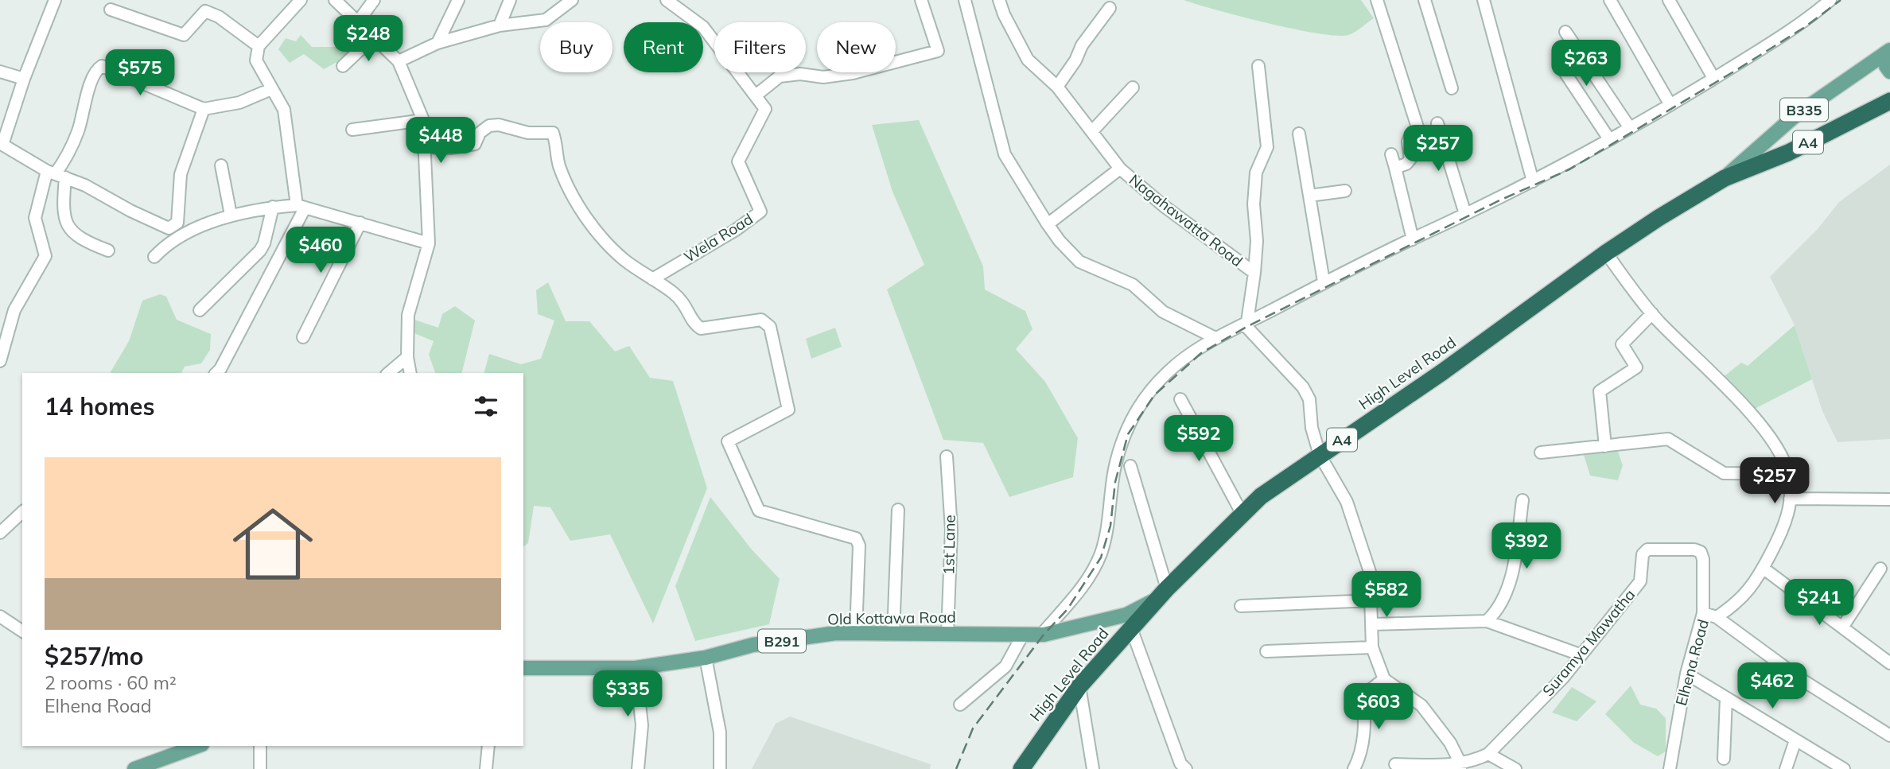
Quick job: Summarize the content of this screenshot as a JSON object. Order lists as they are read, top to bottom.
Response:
{
  "streets": {
    "highway": ["A4", "High Level Road"],
    "main road": ["B335", "Old Kottawa Road", "B291"],
    "street": [
      "Nagahawatta Road",
      "Wela Road",
      "1st Lane",
      "Suramya Mawatha",
      "Elhena Road"
    ]
  },
  "crossings": [
    ["B335", "High Level Road"],
    ["High Level Road", "Old Kottawa Road"],
    ["High Level Road", "Elhena Road"],
    ["1st Lane", "Old Kottawa Road"],
    ["Suramya Mawatha", "Elhena Road"]
  ],
  "page": {
    "price": [
      "$248",
      "$263",
      "$575",
      "$448",
      "$257",
      "$460",
      "$592",
      "$257",
      "$392",
      "$582",
      "$241",
      "$462",
      "$335",
      "$603"
    ],
    "chip": [
      "Buy",
      "Rent",
      "Filters",
      "New"
    ],
    "heading": "14 homes",
    "list": [
      {
        "name": "$257/mo",
        "note": "2 rooms · 60 m² · Elhena Road"
      }
    ]
  }
}
